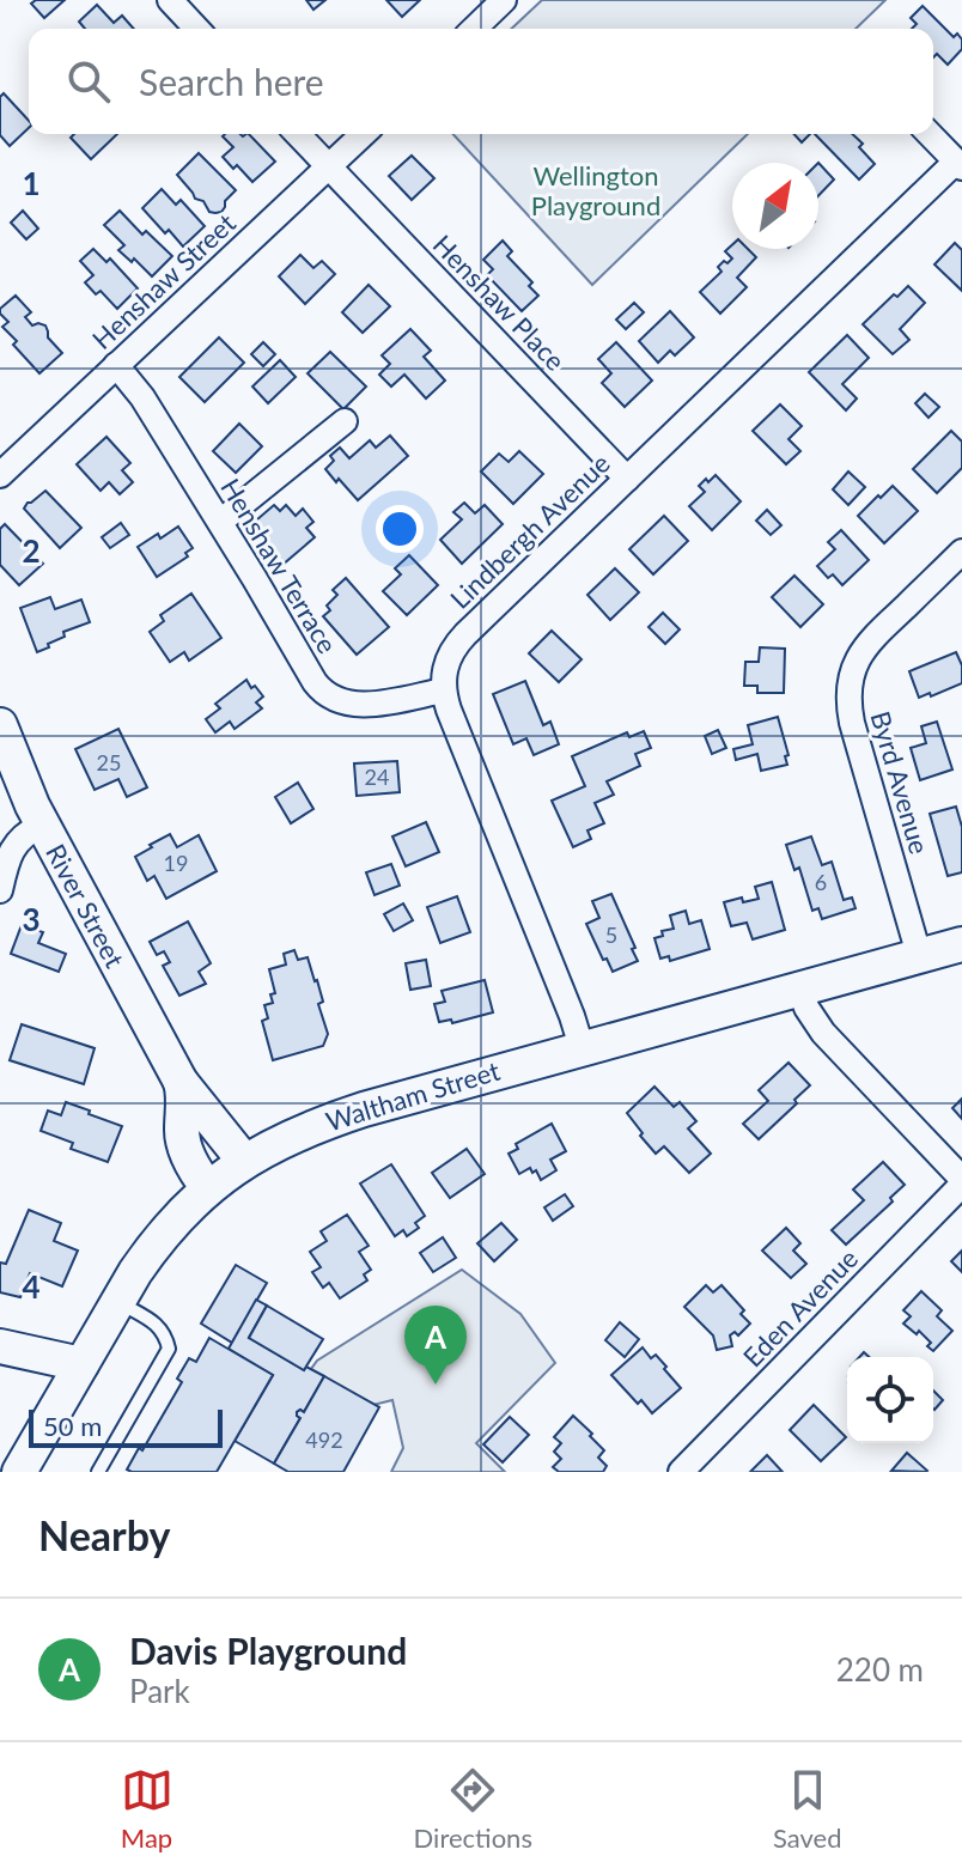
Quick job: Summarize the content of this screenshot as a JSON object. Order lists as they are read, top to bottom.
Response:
{
  "streets": {
    "main road": ["River Street", "Waltham Street"],
    "street": [
      "Henshaw Street",
      "Henshaw Place",
      "Lindbergh Avenue",
      "Henshaw Terrace",
      "Byrd Avenue",
      "Eden Avenue"
    ]
  },
  "crossings": [
    ["Henshaw Street", "Henshaw Place"],
    ["Henshaw Street", "Henshaw Terrace"],
    ["Henshaw Place", "Lindbergh Avenue"],
    ["Lindbergh Avenue", "Henshaw Terrace"],
    ["Byrd Avenue", "Waltham Street"],
    ["River Street", "Waltham Street"]
  ],
  "parks": ["Wellington Playground"],
  "house_numbers": [
    "25",
    "24",
    "19",
    "6",
    "5",
    "492"
  ],
  "scale_bar": "50 m",
  "north": "top right",
  "page": {
    "search": "Search here",
    "pins": "A",
    "scale": "50 m",
    "heading": "Nearby",
    "list": [
      {
        "mark": "A",
        "name": "Davis Playground",
        "note": "Park",
        "value": "220 m"
      }
    ],
    "nav": ["Map", "Directions", "Saved"]
  },
  "grid": {
    "rows": [
      "1",
      "2",
      "3",
      "4"
    ]
  }
}
